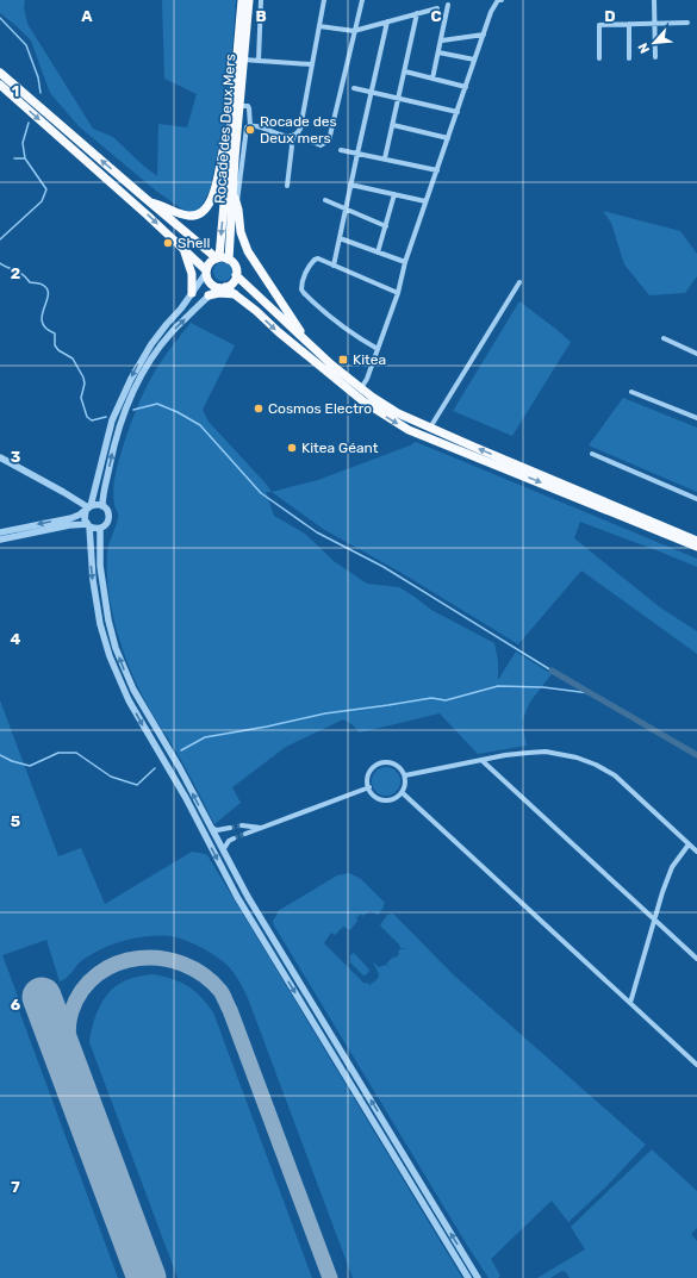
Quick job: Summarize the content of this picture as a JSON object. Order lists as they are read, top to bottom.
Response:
{
  "streets": {
    "highway": ["Rocade des Deux Mers"]
  },
  "places": {
    "other": [
      "Rocade des Deux mers",
      "Shell",
      "Cosmos Electro",
      "Kitea Géant"
    ],
    "transit": ["Kitea"]
  },
  "north": "bottom left",
  "grid": {
    "columns": [
      "A",
      "B",
      "C",
      "D"
    ],
    "rows": [
      "1",
      "2",
      "3",
      "4",
      "5",
      "6",
      "7"
    ]
  }
}
